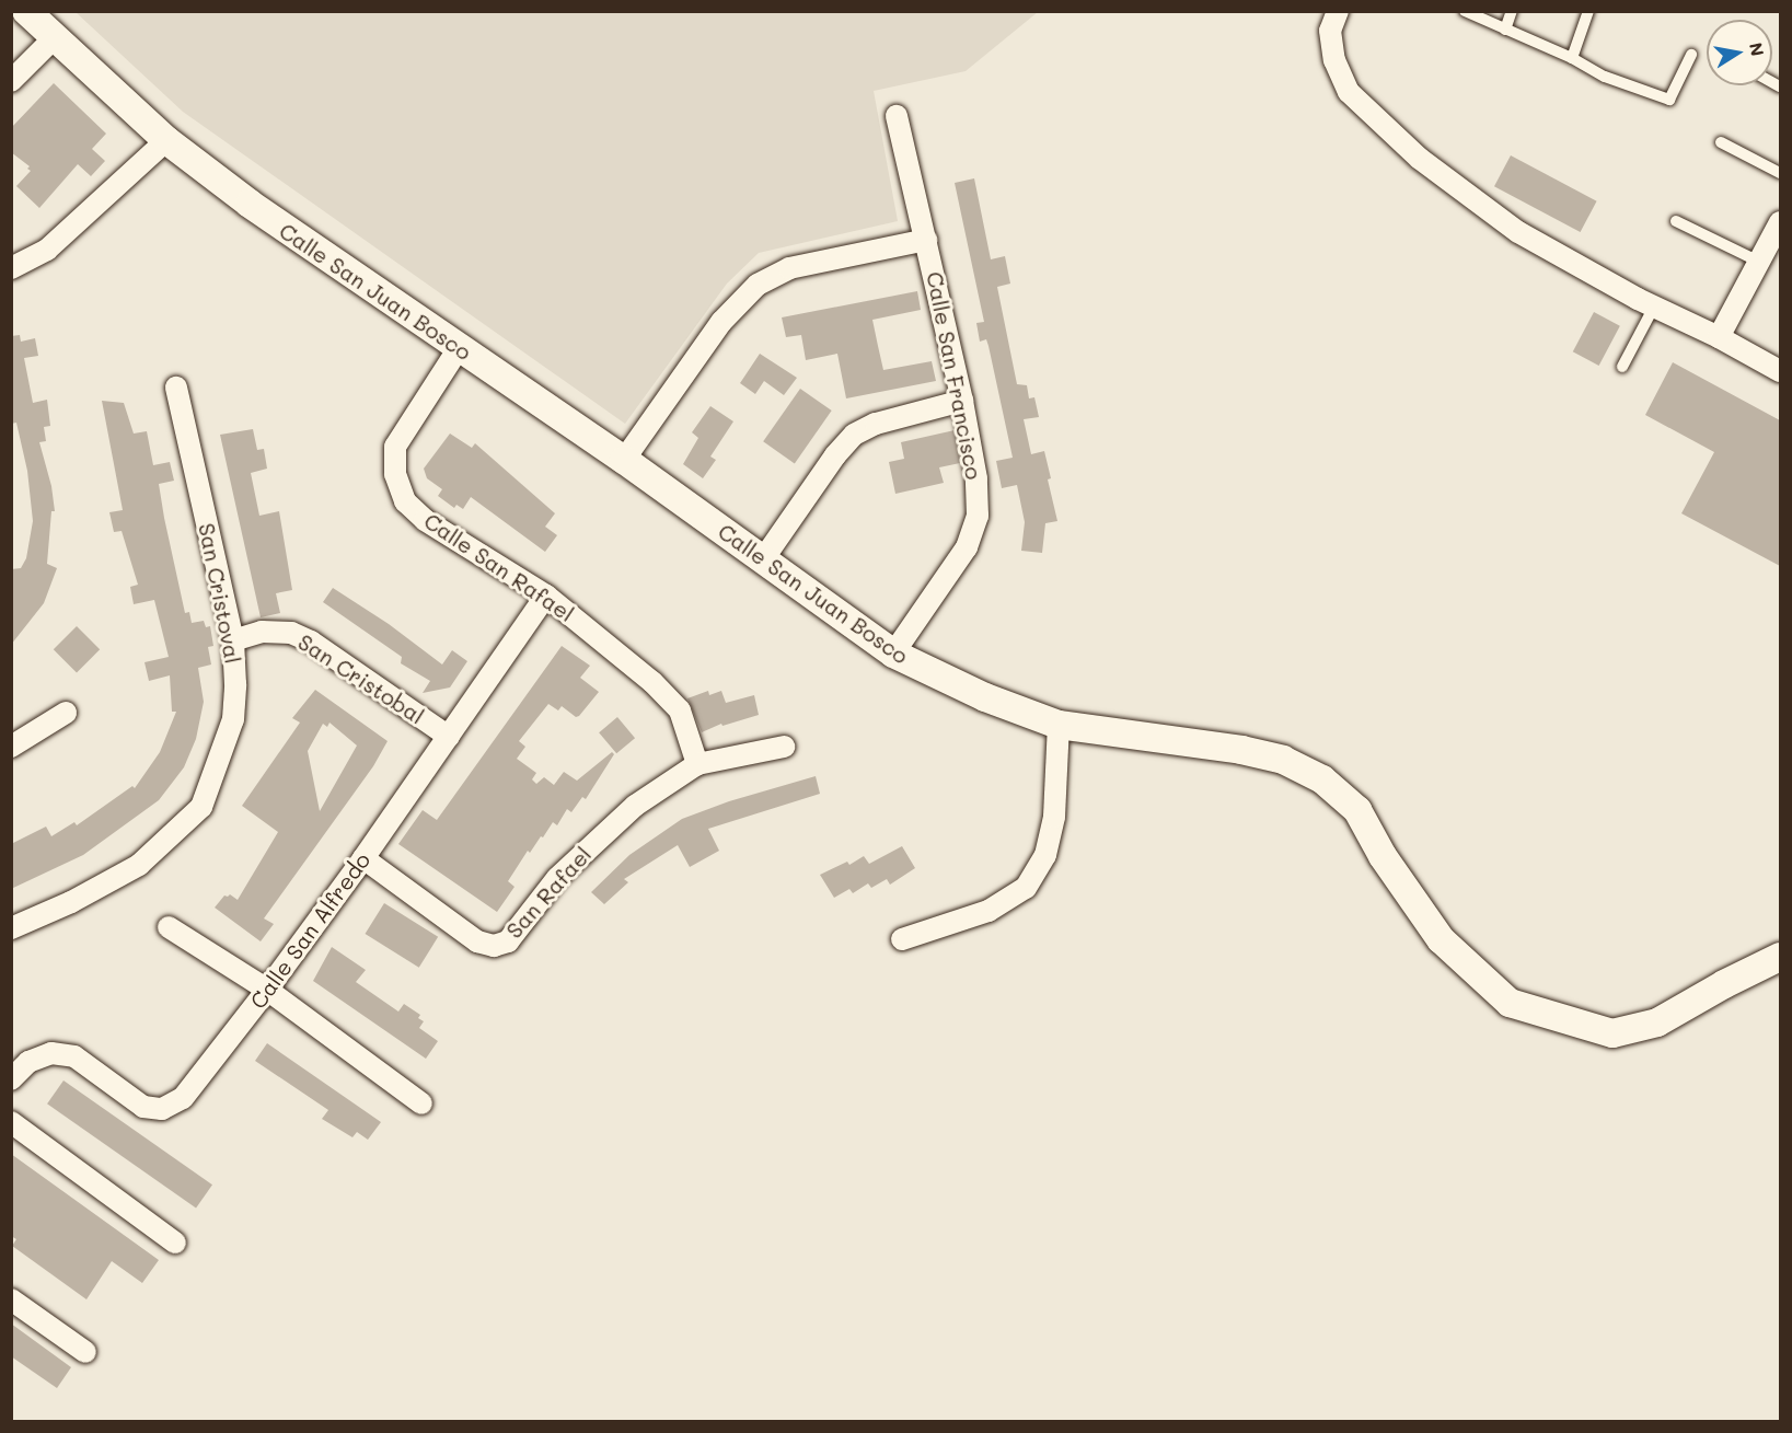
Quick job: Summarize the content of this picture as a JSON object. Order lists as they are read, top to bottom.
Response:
{
  "streets": {
    "street": [
      "Calle San Juan Bosco",
      "Calle San Francisco",
      "Calle San Rafael",
      "San Cristoval",
      "San Cristobal",
      "San Rafael",
      "Calle San Alfredo"
    ]
  },
  "crossings": [
    ["Calle San Juan Bosco", "Calle San Francisco"],
    ["Calle San Juan Bosco", "Calle San Rafael"],
    ["Calle San Rafael", "San Rafael"],
    ["Calle San Rafael", "Calle San Alfredo"],
    ["San Cristoval", "San Cristobal"],
    ["San Cristobal", "Calle San Alfredo"],
    ["San Rafael", "Calle San Alfredo"]
  ],
  "north": "right"
}
